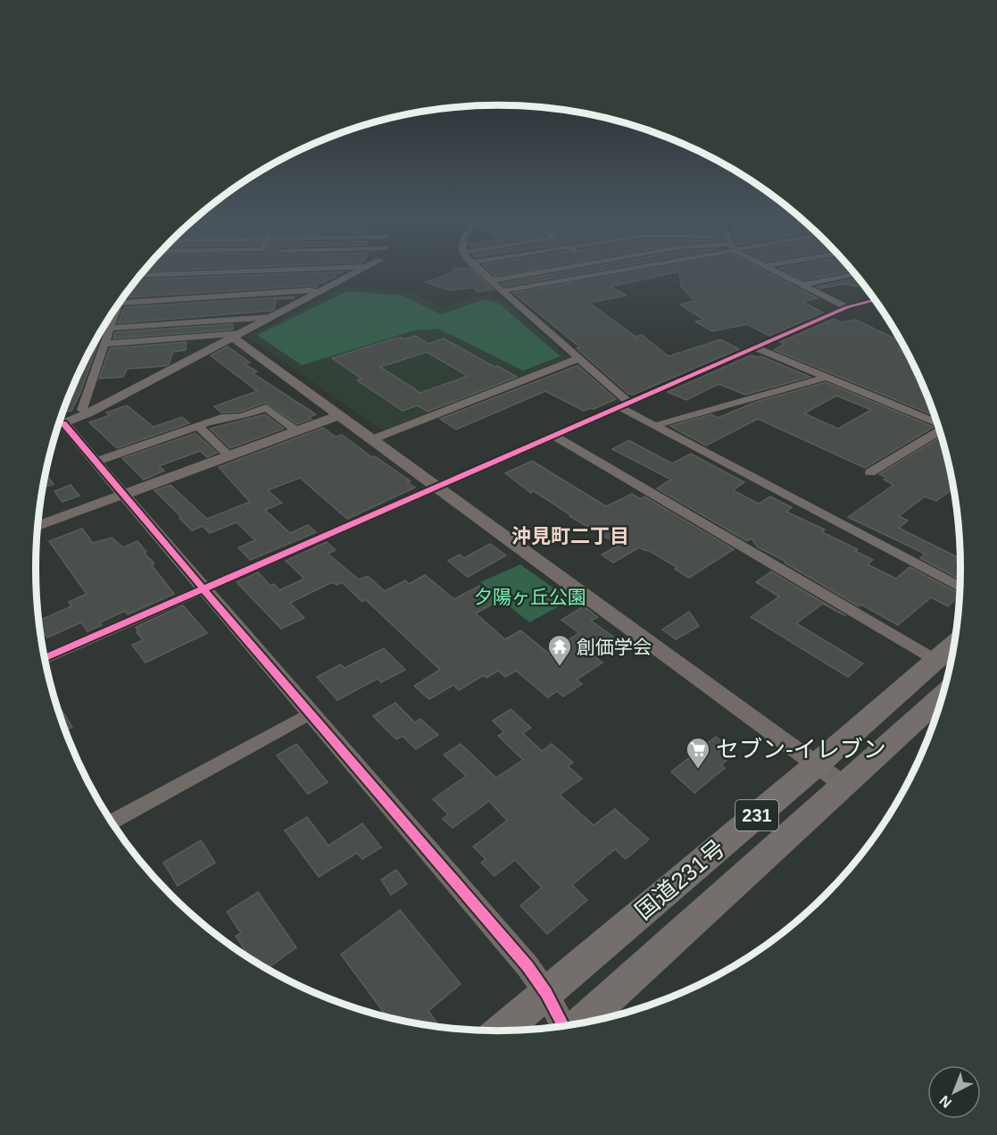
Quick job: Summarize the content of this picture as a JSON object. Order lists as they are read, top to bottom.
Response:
{
  "streets": {
    "highway": ["231", "国道231号"]
  },
  "districts": ["沖見町二丁目"],
  "parks": ["夕陽ヶ丘公園"],
  "places": {
    "temple": ["創価学会"],
    "supermarket": ["セブン-イレブン"]
  },
  "north": "bottom left"
}
